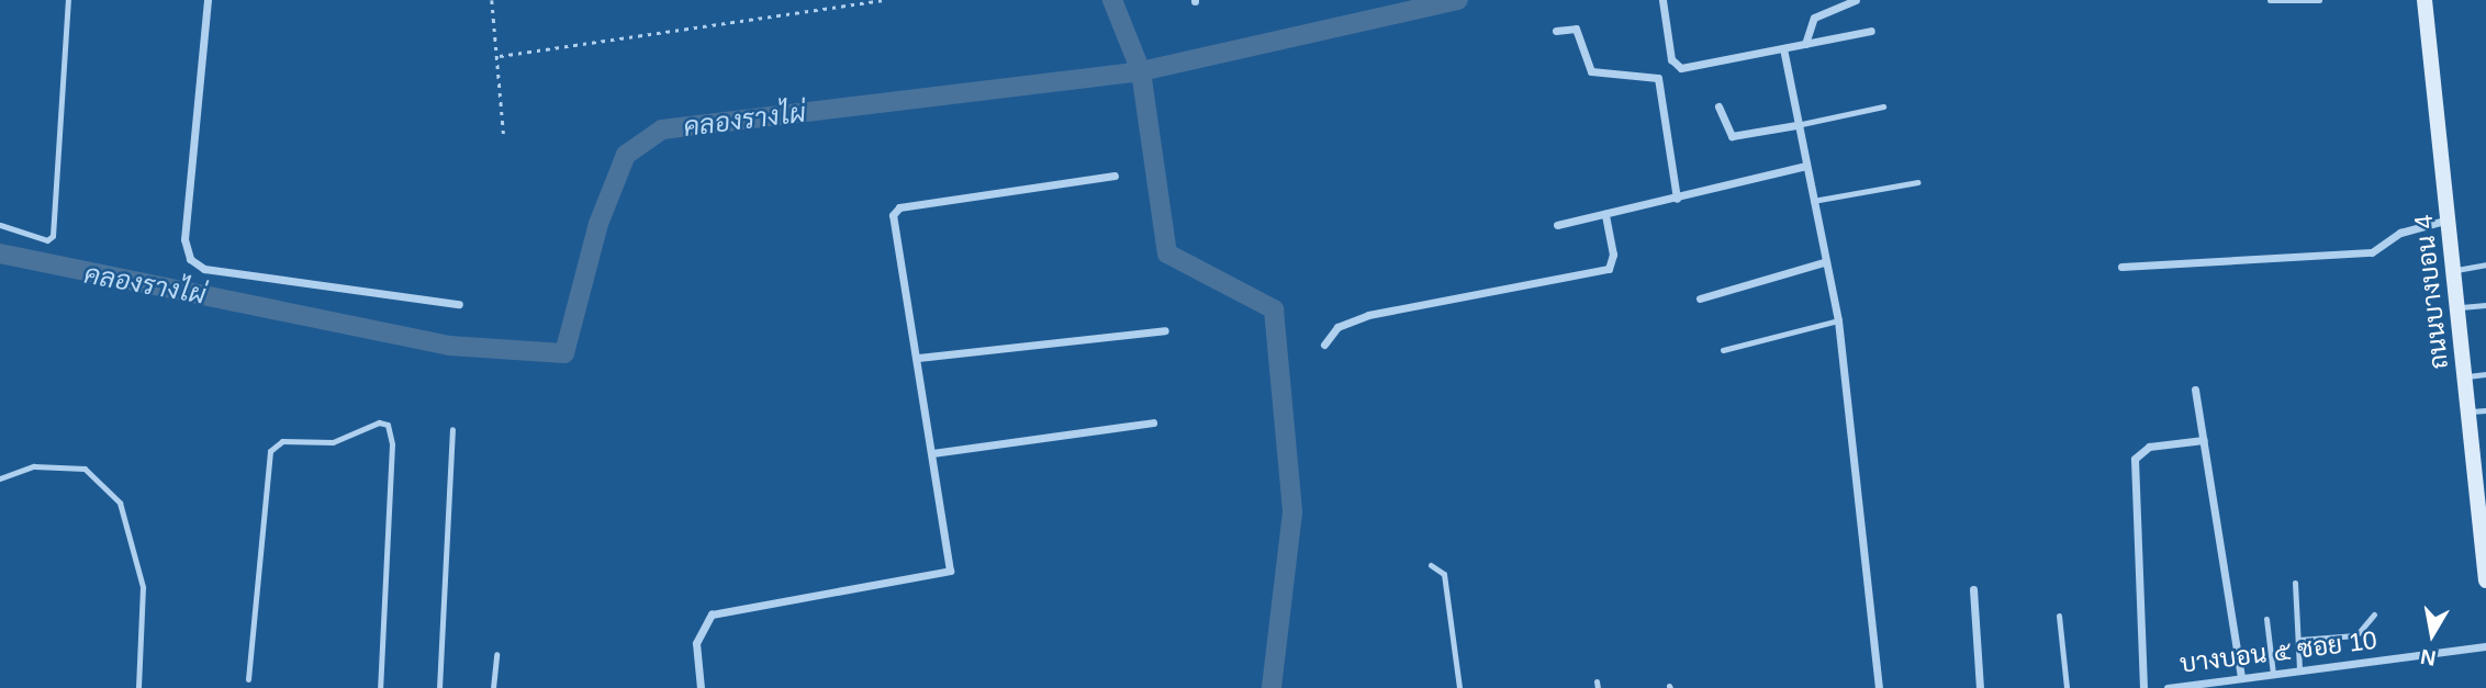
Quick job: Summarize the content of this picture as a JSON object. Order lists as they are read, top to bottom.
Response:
{
  "streets": {
    "street": ["ถนนบางบอน 4", "บางบอน ๕ ซอย 10"]
  },
  "water": ["คลองรางไผ่"],
  "north": "bottom"
}
